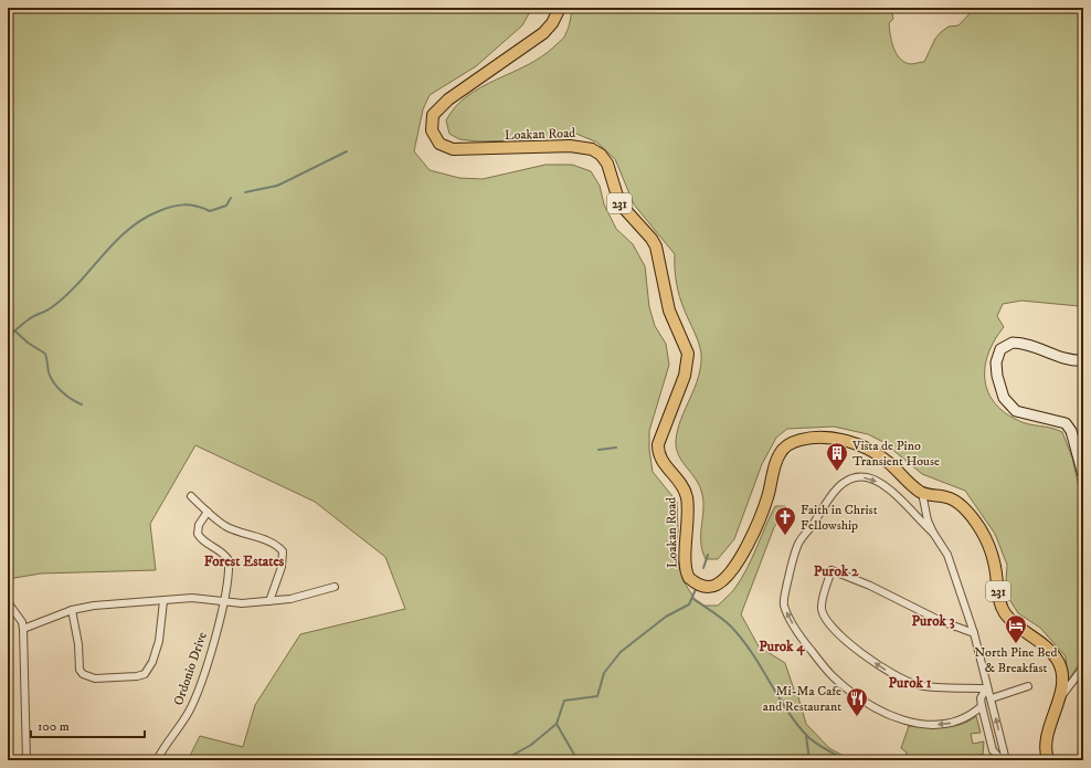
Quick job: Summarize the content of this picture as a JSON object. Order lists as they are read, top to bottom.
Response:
{
  "streets": {
    "main road": ["Loakan Road", "231"],
    "street": ["Ordonio Drive"]
  },
  "districts": [
    "Forest Estates",
    "Purok 2",
    "Purok 3",
    "Purok 4",
    "Purok 1"
  ],
  "places": {
    "building": ["Vista de Pino Transient House"],
    "church": ["Faith in Christ Fellowship"],
    "hotel": ["North Pine Bed & Breakfast"],
    "restaurant": ["Mi-Ma Cafe and Restaurant"]
  },
  "scale_bar": "100 m"
}
